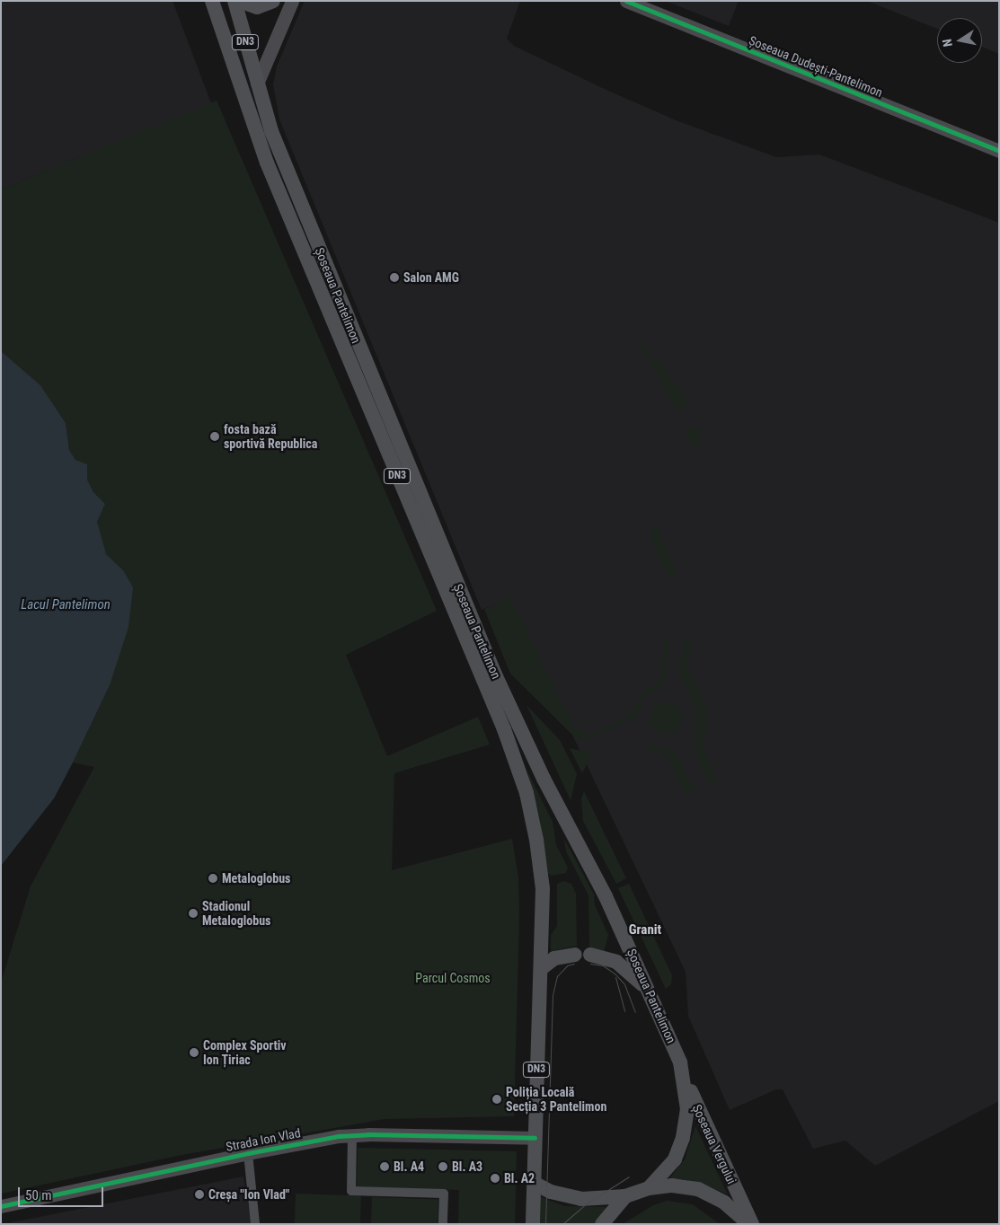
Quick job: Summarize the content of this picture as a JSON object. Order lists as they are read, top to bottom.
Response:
{
  "streets": {
    "main road": ["DN3", "Șoseaua Pantelimon", "Șoseaua Vergului"],
    "street": ["Șoseaua Dudești-Pantelimon", "Strada Ion Vlad"]
  },
  "crossings": [
    ["Șoseaua Pantelimon", "Strada Ion Vlad"],
    ["Șoseaua Pantelimon", "Șoseaua Vergului"]
  ],
  "districts": ["Granit"],
  "water": ["Lacul Pantelimon"],
  "parks": ["Parcul Cosmos"],
  "places": [
    "Salon AMG",
    "fosta bază sportivă Republica",
    "Metaloglobus",
    "Stadionul Metaloglobus",
    "Complex Sportiv Ion Țiriac",
    "Poliția Locală Secția 3 Pantelimon",
    "Bl. A4",
    "Bl. A3",
    "Bl. A2",
    "Creșa \"Ion Vlad\""
  ],
  "scale_bar": "50 m",
  "north": "left"
}
